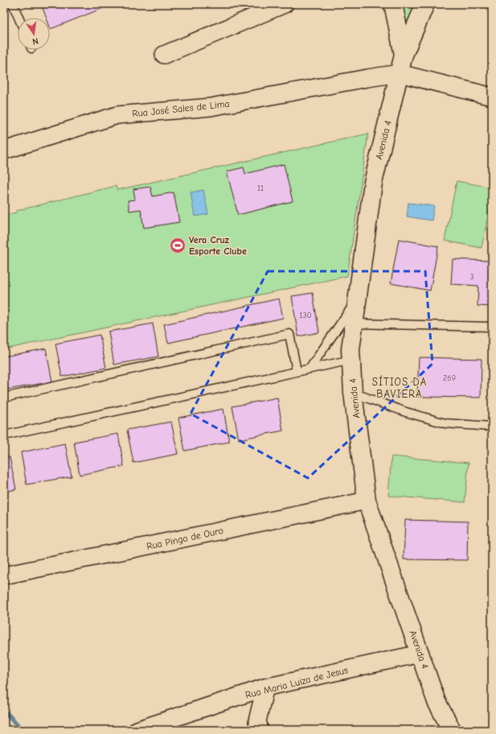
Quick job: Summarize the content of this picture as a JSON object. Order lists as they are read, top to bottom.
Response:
{
  "streets": {
    "street": [
      "Rua José Sales de Lima",
      "Avenida 4",
      "Rua Pingo de Ouro",
      "Rua Maria Luiza de Jesus"
    ]
  },
  "crossings": [
    ["Rua José Sales de Lima", "Avenida 4"],
    ["Avenida 4", "Rua Pingo de Ouro"],
    ["Avenida 4", "Rua Maria Luiza de Jesus"]
  ],
  "districts": ["SÍTIOS DA BAVIERA"],
  "places": {
    "sports": ["Vera Cruz Esporte Clube"]
  },
  "house_numbers": [
    "11",
    "3",
    "130",
    "269"
  ],
  "north": "bottom"
}
